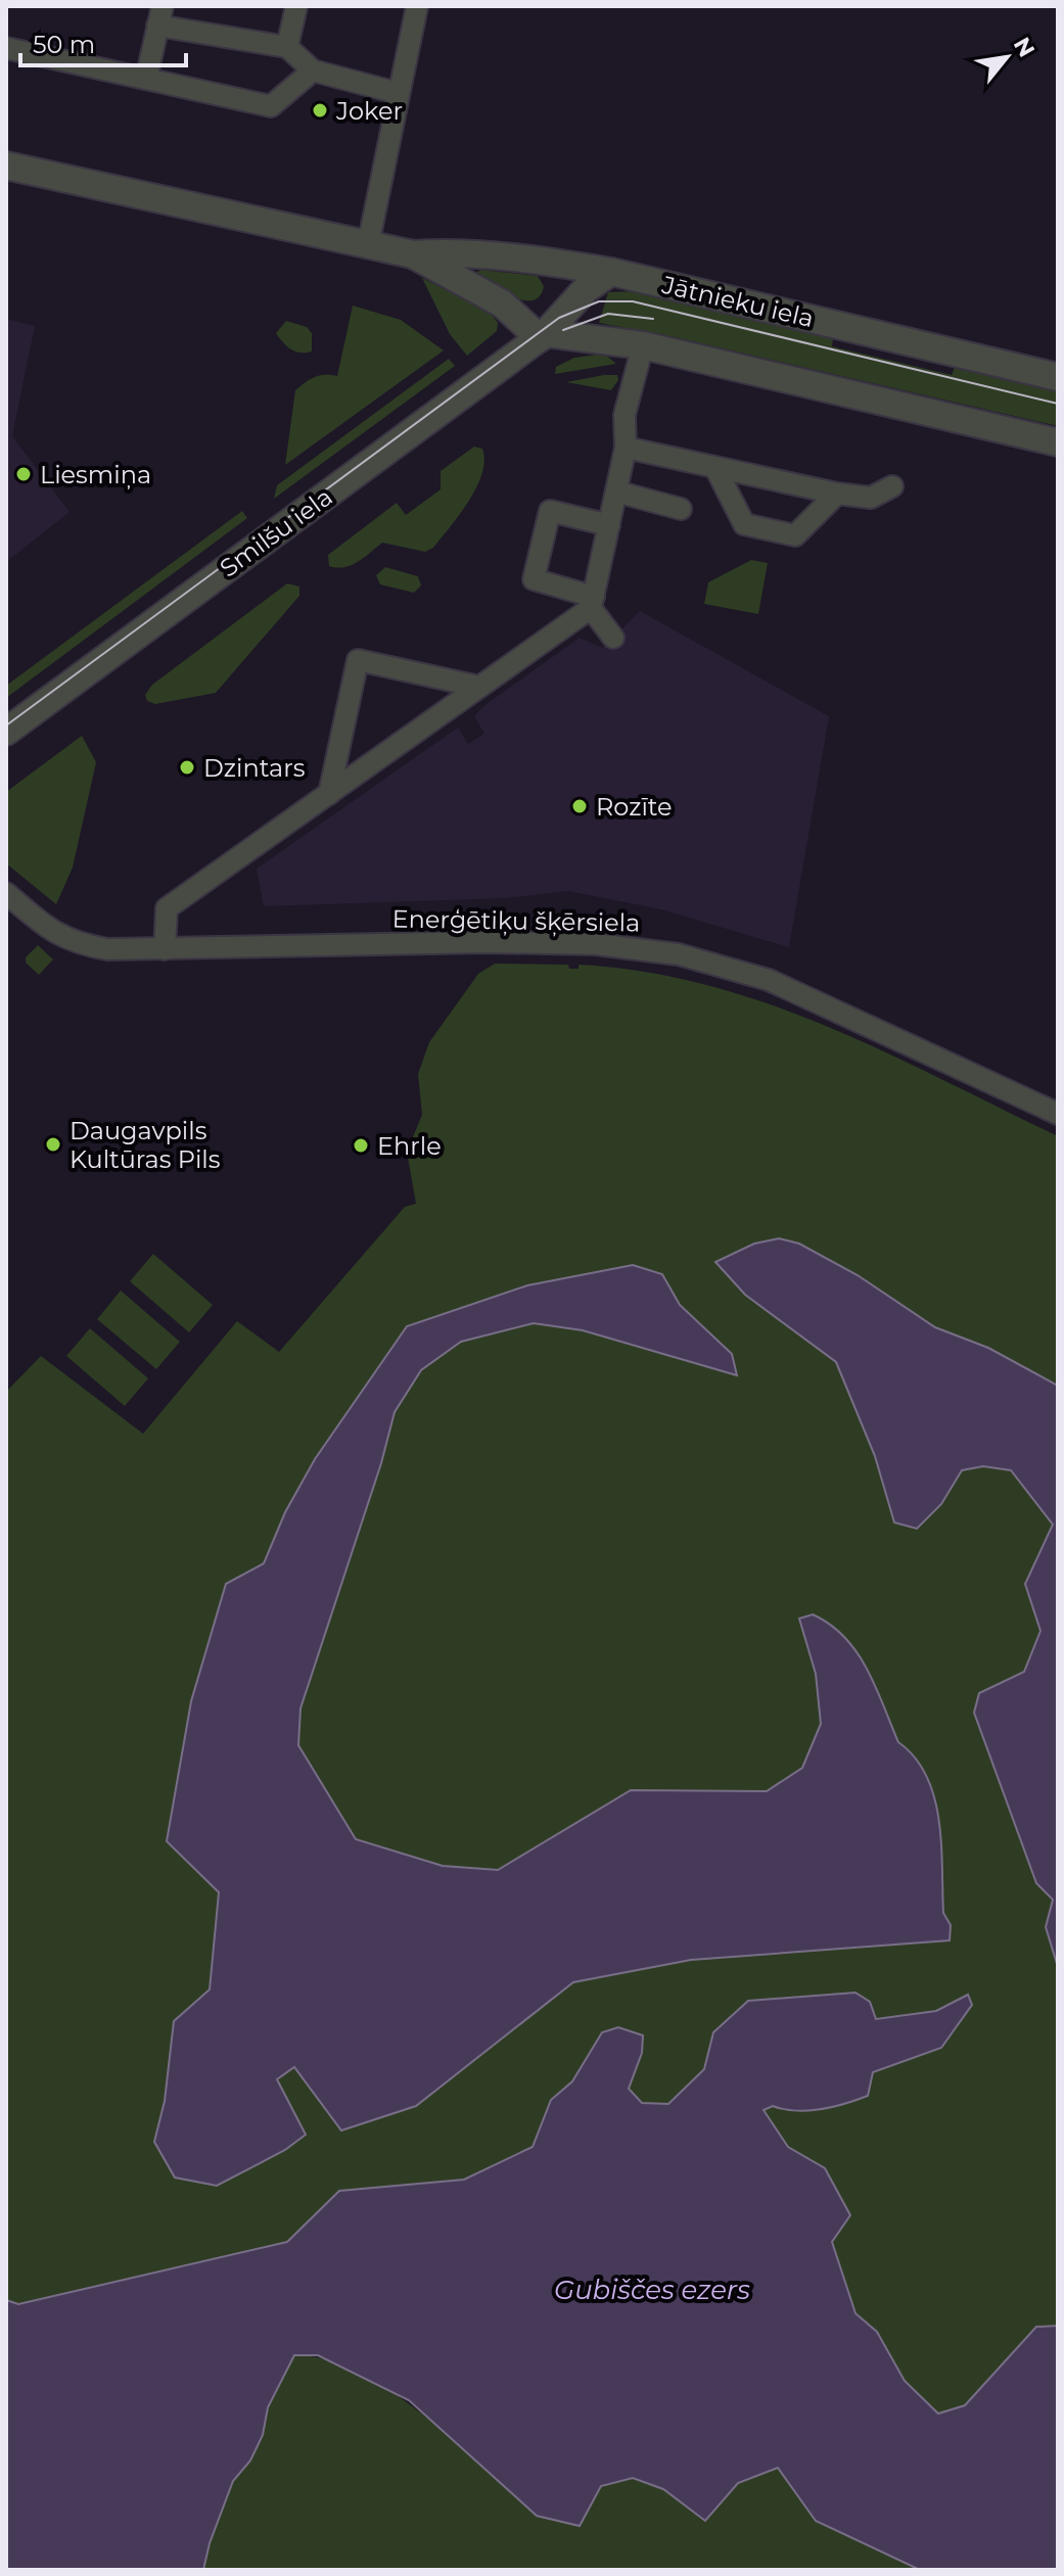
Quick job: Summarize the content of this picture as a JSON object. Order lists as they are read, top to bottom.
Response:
{
  "streets": {
    "street": ["Jātnieku iela", "Smilšu iela", "Enerģētiķu šķērsiela"]
  },
  "crossings": [
    ["Jātnieku iela", "Smilšu iela"]
  ],
  "water": ["Gubiščes ezers"],
  "places": [
    "Joker",
    "Liesmiņa",
    "Dzintars",
    "Rozīte",
    "Daugavpils Kultūras Pils",
    "Ehrle"
  ],
  "scale_bar": "50 m",
  "north": "top right"
}
